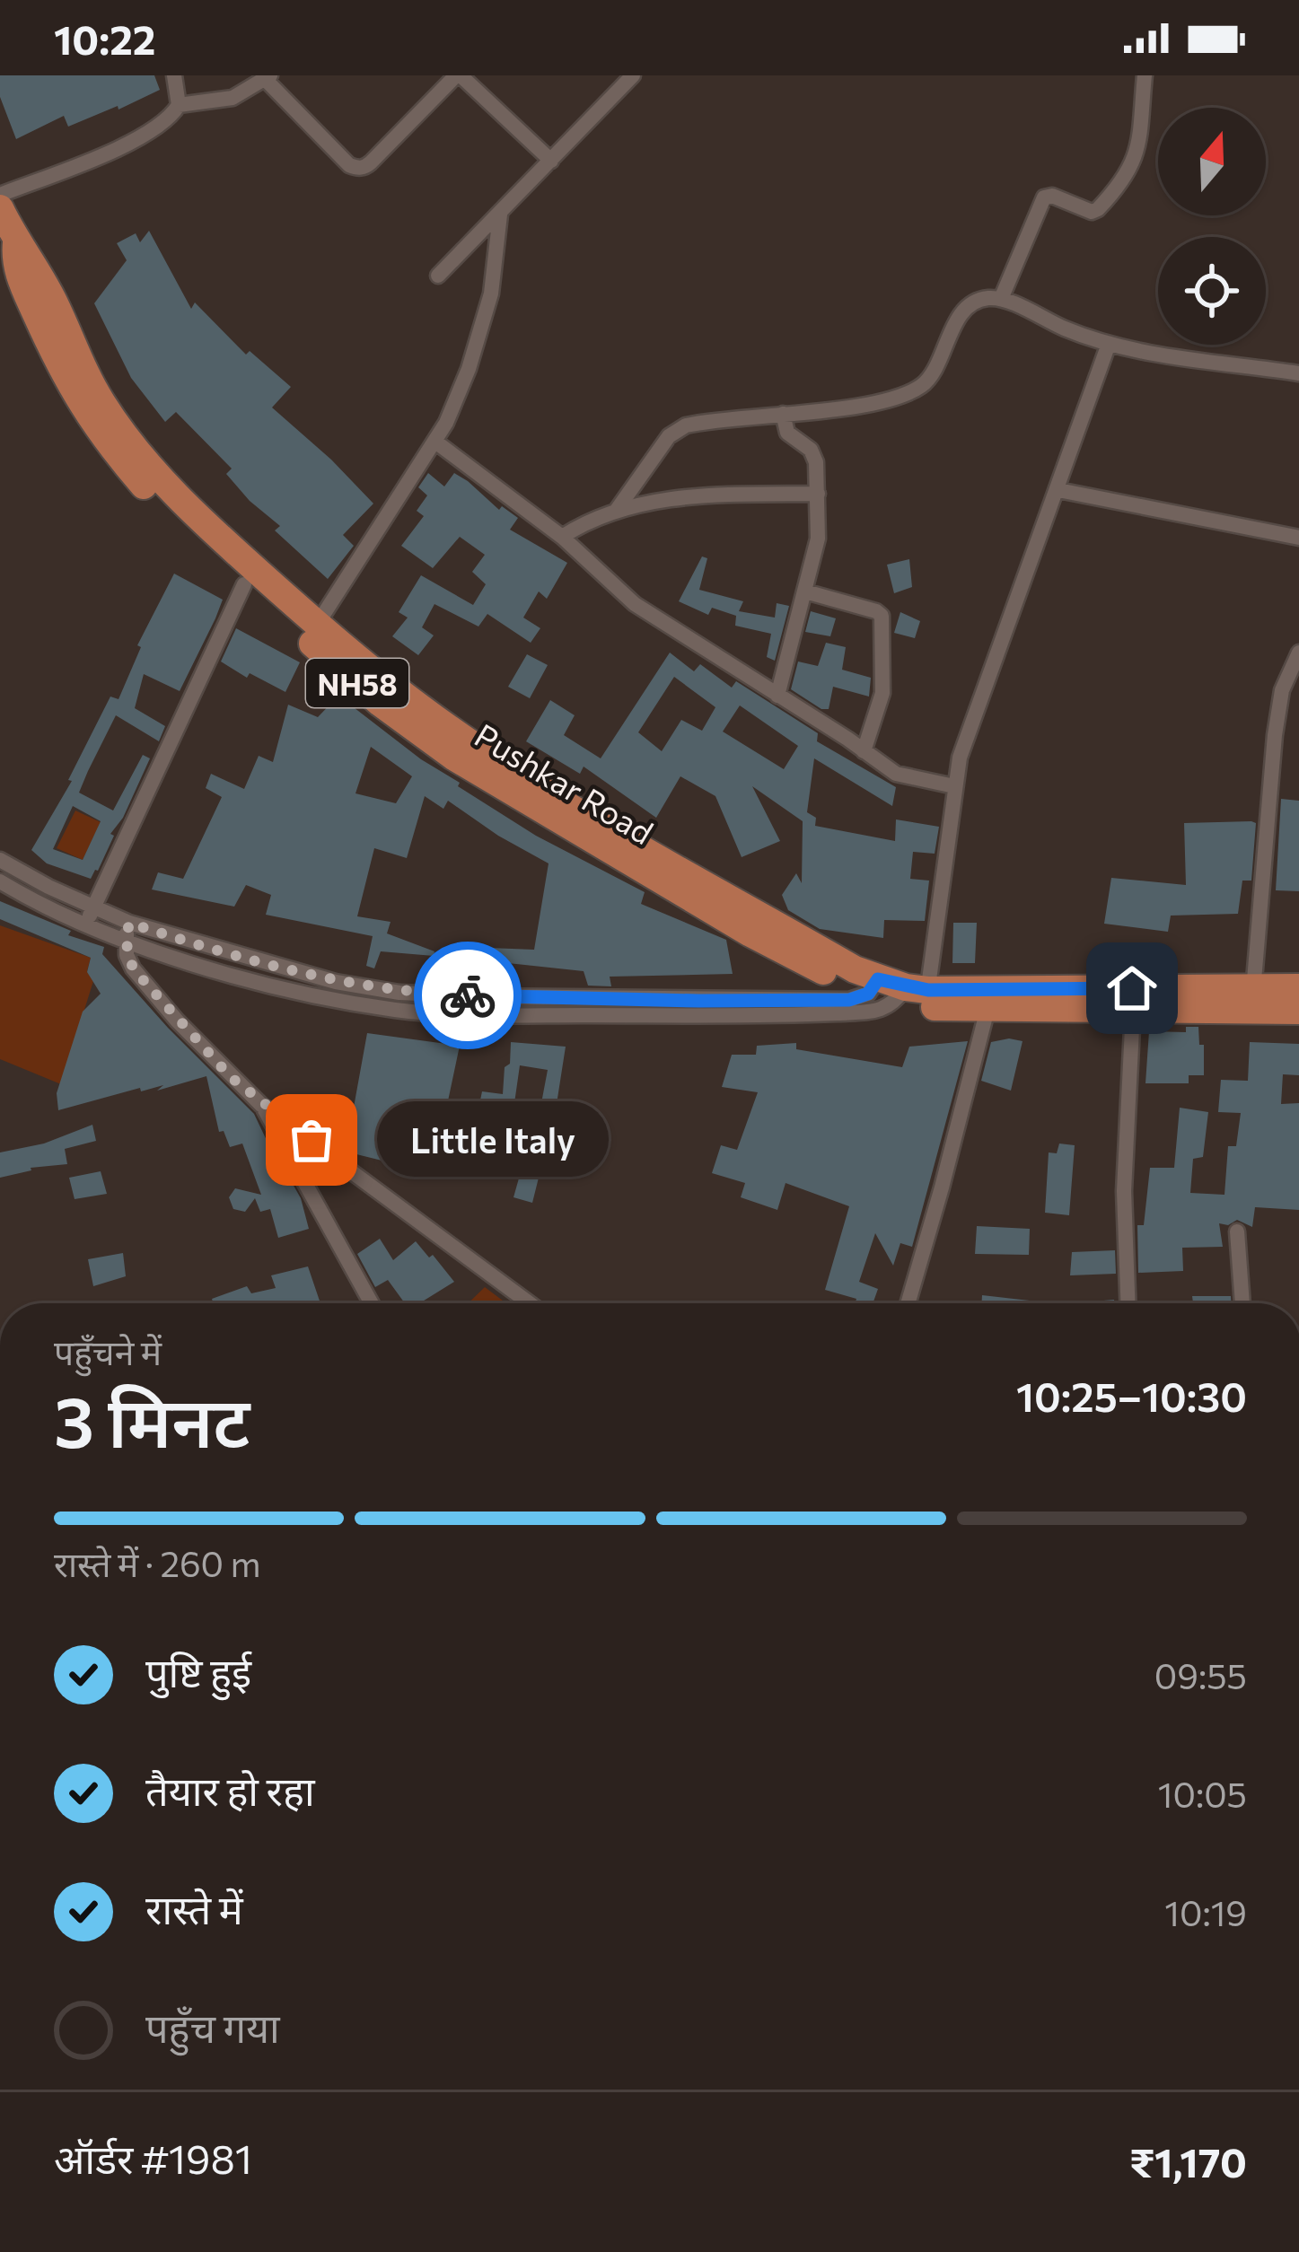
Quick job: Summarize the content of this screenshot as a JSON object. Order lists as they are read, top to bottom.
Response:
{
  "streets": {
    "highway": ["NH58", "Pushkar Road"]
  },
  "places": ["Little Italy"],
  "north": "top",
  "page": {
    "status": "10:22",
    "bubble": "Little Italy",
    "heading": ["3 मिनट", "पहुँचने में", "10:25–10:30"],
    "panel": ["ऑर्डर #1981", "₹1,170"],
    "bar": "रास्ते में · 260 m",
    "list": [
      ["पुष्टि हुई", "09:55"],
      ["तैयार हो रहा", "10:05"],
      ["रास्ते में", "10:19"],
      "पहुँच गया"
    ]
  }
}
